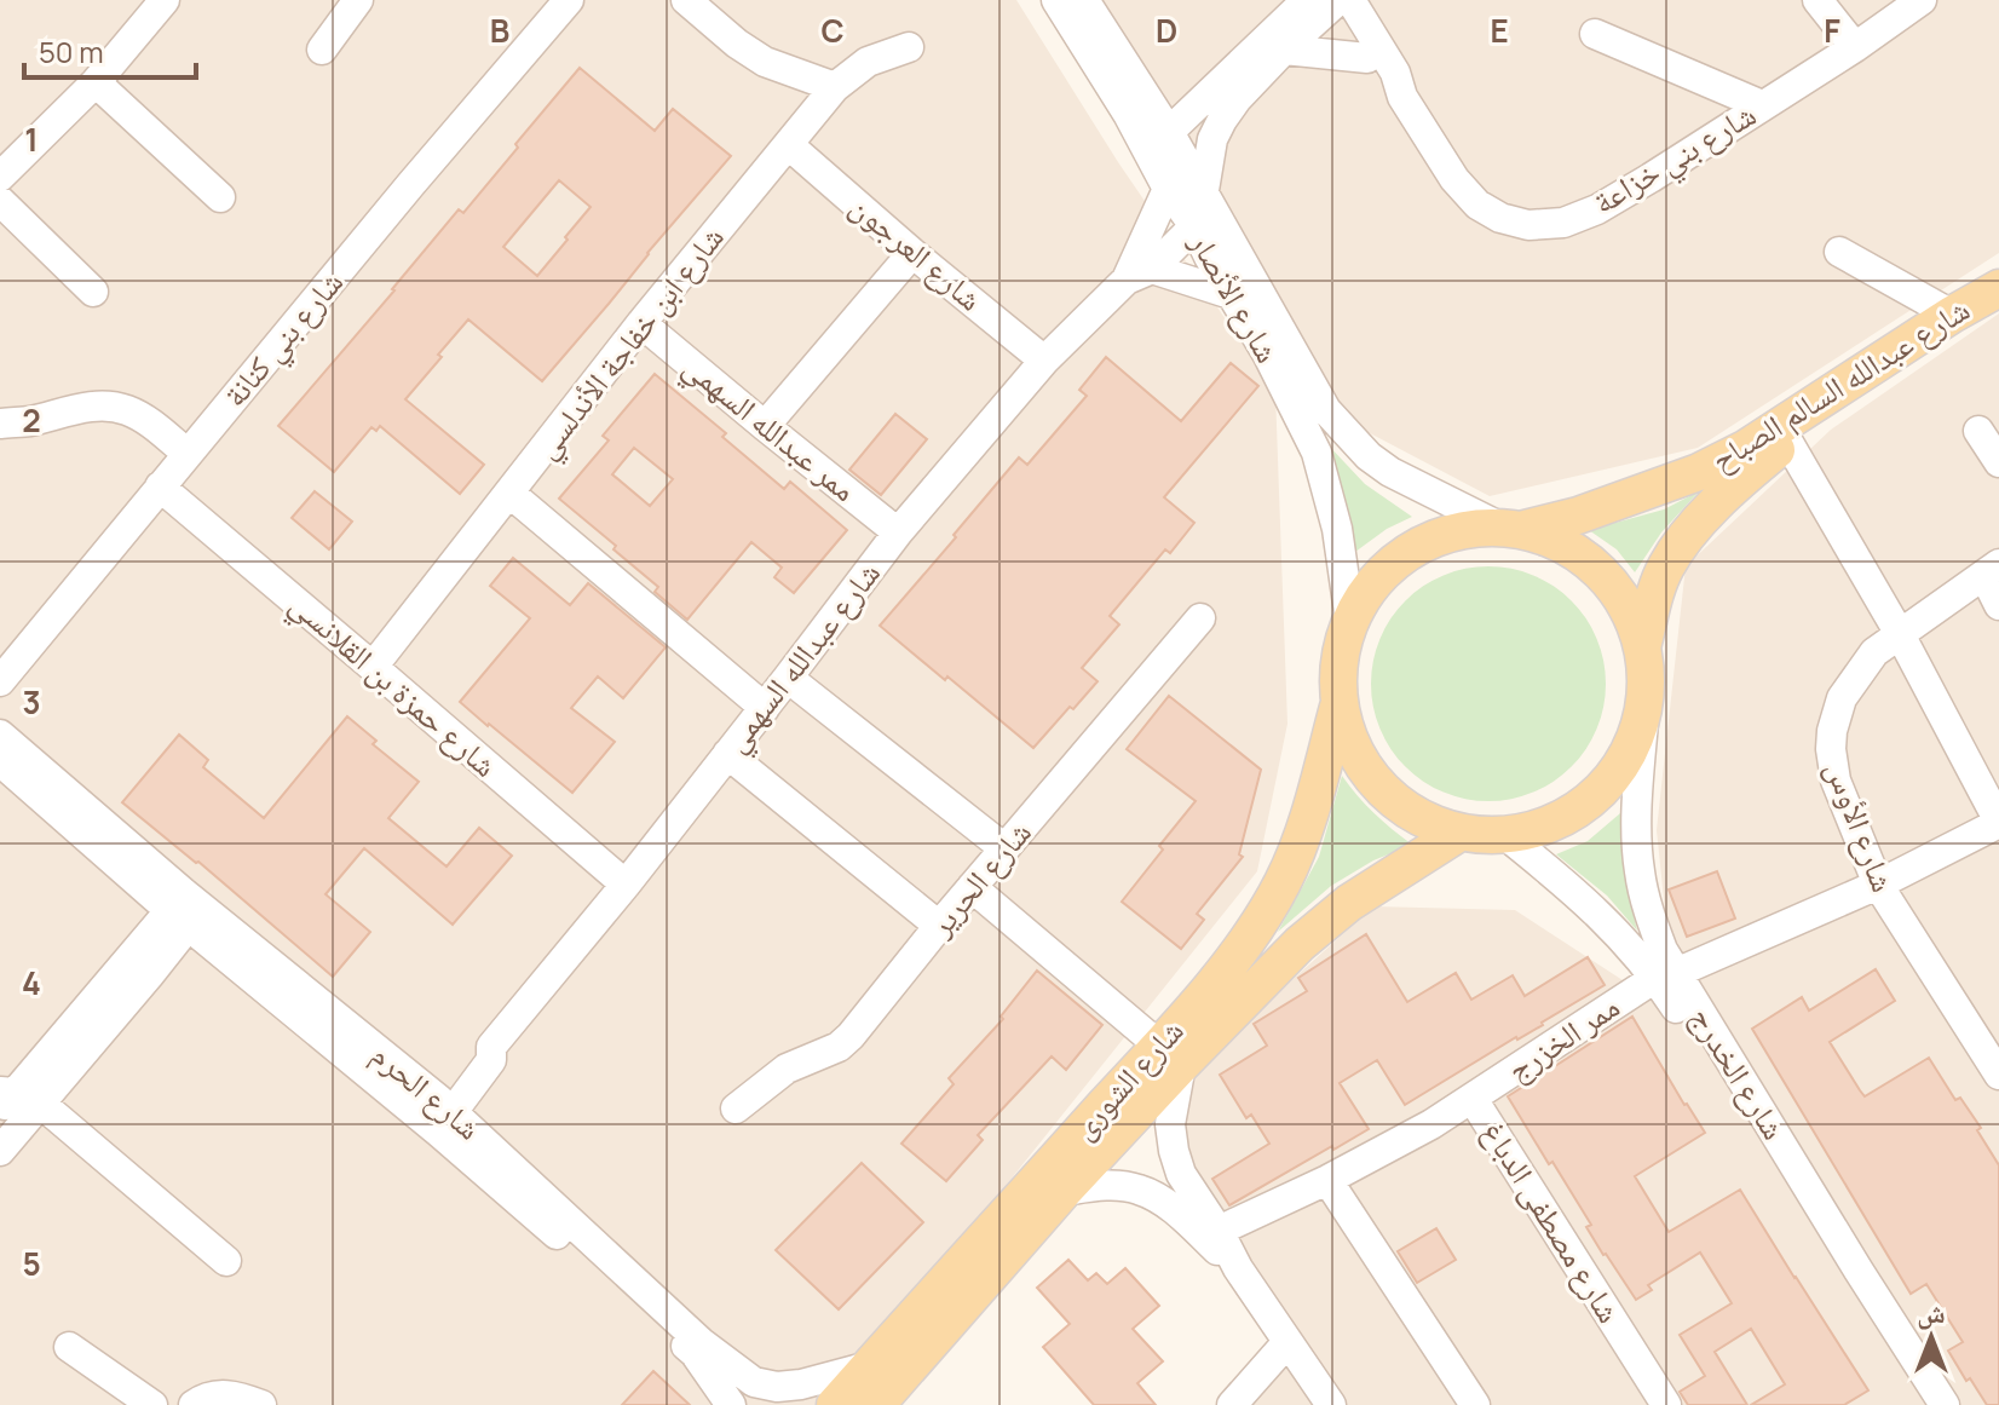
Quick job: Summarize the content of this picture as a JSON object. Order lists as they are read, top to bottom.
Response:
{
  "streets": {
    "main road": ["شارع عبدالله السالم الصباح", "شارع الشورى"],
    "street": [
      "شارع بني خزاعة",
      "شارع العرجون",
      "شارع الأنصار",
      "شارع بني كنانة",
      "شارع ابن خفاجة الأندلسي",
      "ممر عبدالله السهمي",
      "شارع عبدالله السهمي",
      "شارع حمزة بن القلانسي",
      "شارع الأوس",
      "شارع الحرير",
      "ممر الخزرج",
      "شارع الخدرج",
      "شارع الحرم",
      "شارع مصطفى الدباغ"
    ]
  },
  "crossings": [
    ["شارع بني خزاعة", "شارع عبدالله السهمي"],
    ["شارع العرجون", "شارع ابن خفاجة الأندلسي"],
    ["شارع العرجون", "شارع عبدالله السهمي"],
    ["شارع الأنصار", "شارع عبدالله السالم الصباح"],
    ["شارع الأنصار", "شارع عبدالله السهمي"],
    ["شارع الأنصار", "شارع الخدرج"],
    ["شارع الأنصار", "شارع الشورى"],
    ["شارع بني كنانة", "شارع حمزة بن القلانسي"],
    ["شارع ابن خفاجة الأندلسي", "ممر عبدالله السهمي"],
    ["شارع ابن خفاجة الأندلسي", "شارع حمزة بن القلانسي"],
    ["شارع عبدالله السالم الصباح", "شارع الخدرج"],
    ["شارع عبدالله السالم الصباح", "شارع الشورى"],
    ["ممر عبدالله السهمي", "شارع عبدالله السهمي"],
    ["شارع عبدالله السهمي", "شارع حمزة بن القلانسي"],
    ["شارع عبدالله السهمي", "شارع الحرم"],
    ["شارع الأوس", "ممر الخزرج"],
    ["ممر الخزرج", "شارع الخدرج"],
    ["ممر الخزرج", "شارع مصطفى الدباغ"],
    ["شارع الخدرج", "شارع الشورى"],
    ["شارع الشورى", "شارع الحرم"]
  ],
  "scale_bar": "50 m",
  "north": "top",
  "grid": {
    "columns": [
      "B",
      "C",
      "D",
      "E",
      "F"
    ],
    "rows": [
      "1",
      "2",
      "3",
      "4",
      "5"
    ]
  }
}
